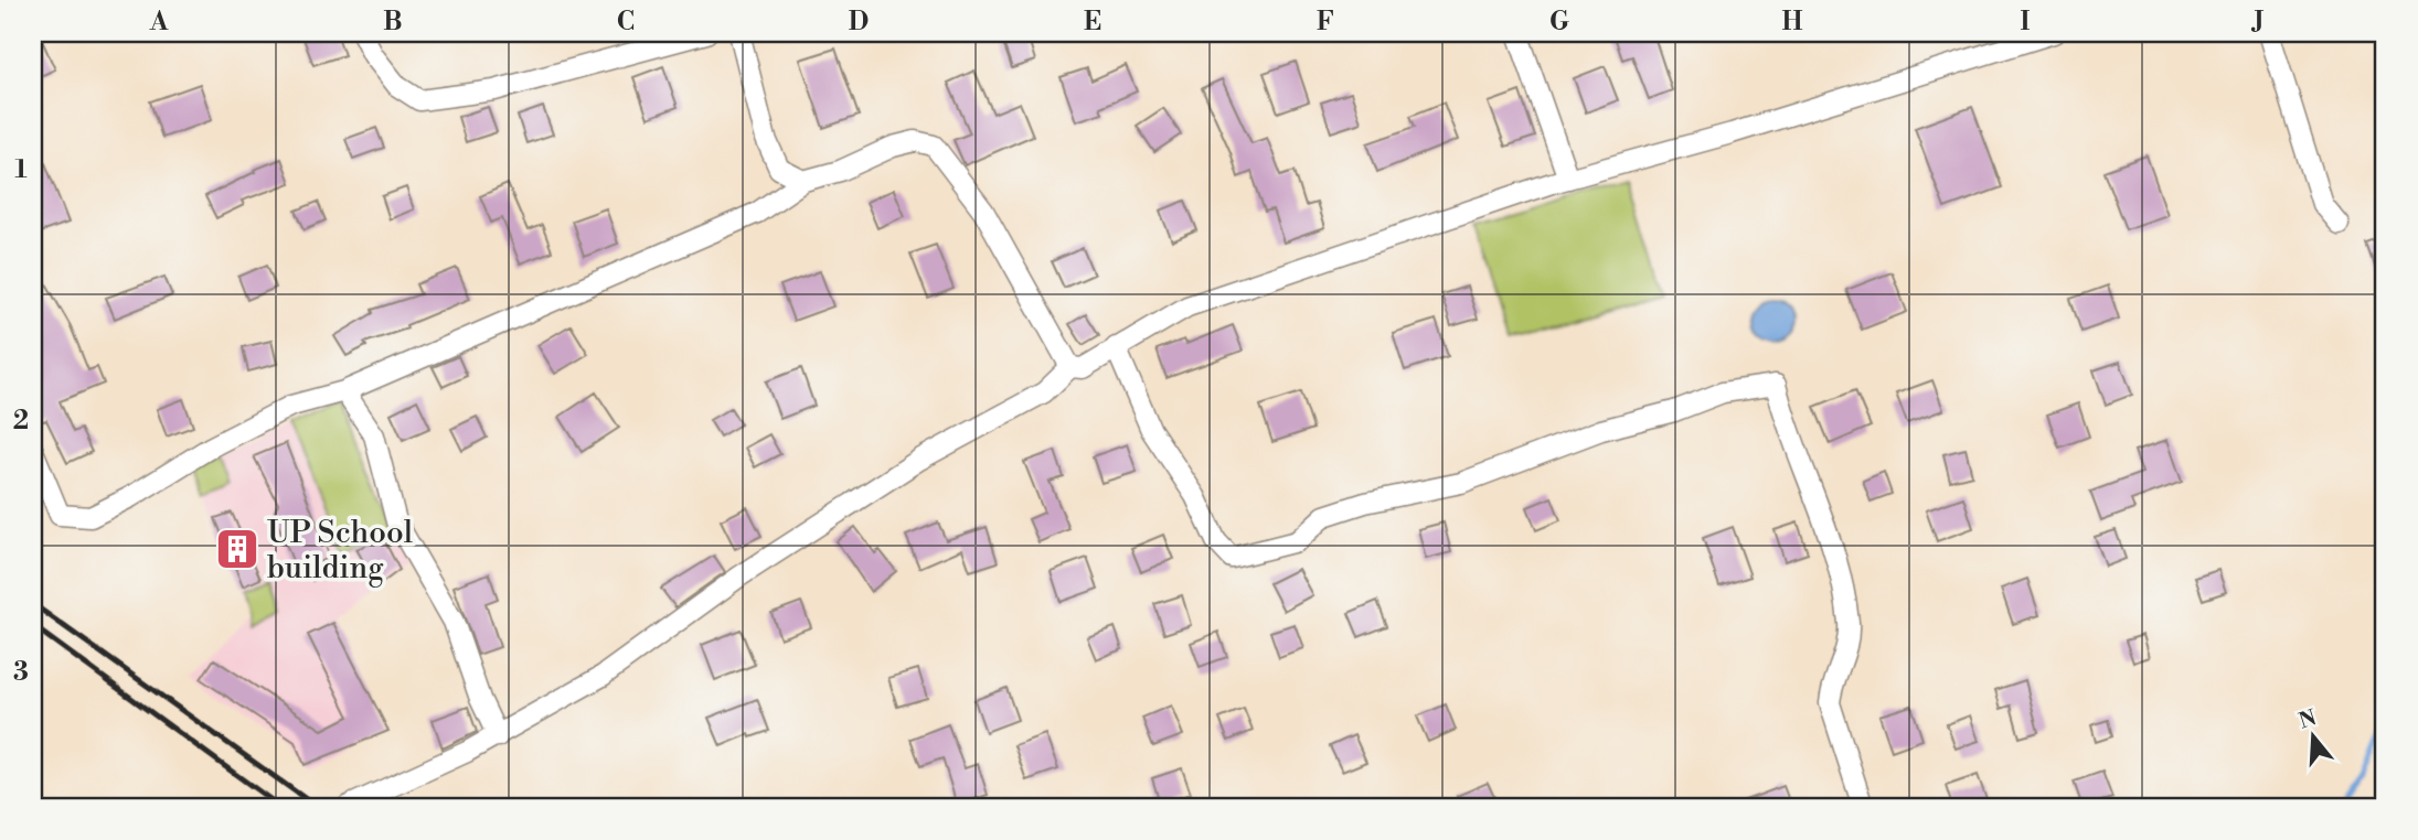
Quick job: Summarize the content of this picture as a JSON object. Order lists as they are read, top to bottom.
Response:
{
  "places": {
    "building": ["UP School building"]
  },
  "north": "top",
  "grid": {
    "columns": [
      "A",
      "B",
      "C",
      "D",
      "E",
      "F",
      "G",
      "H",
      "I",
      "J"
    ],
    "rows": ["1", "2", "3"]
  }
}
